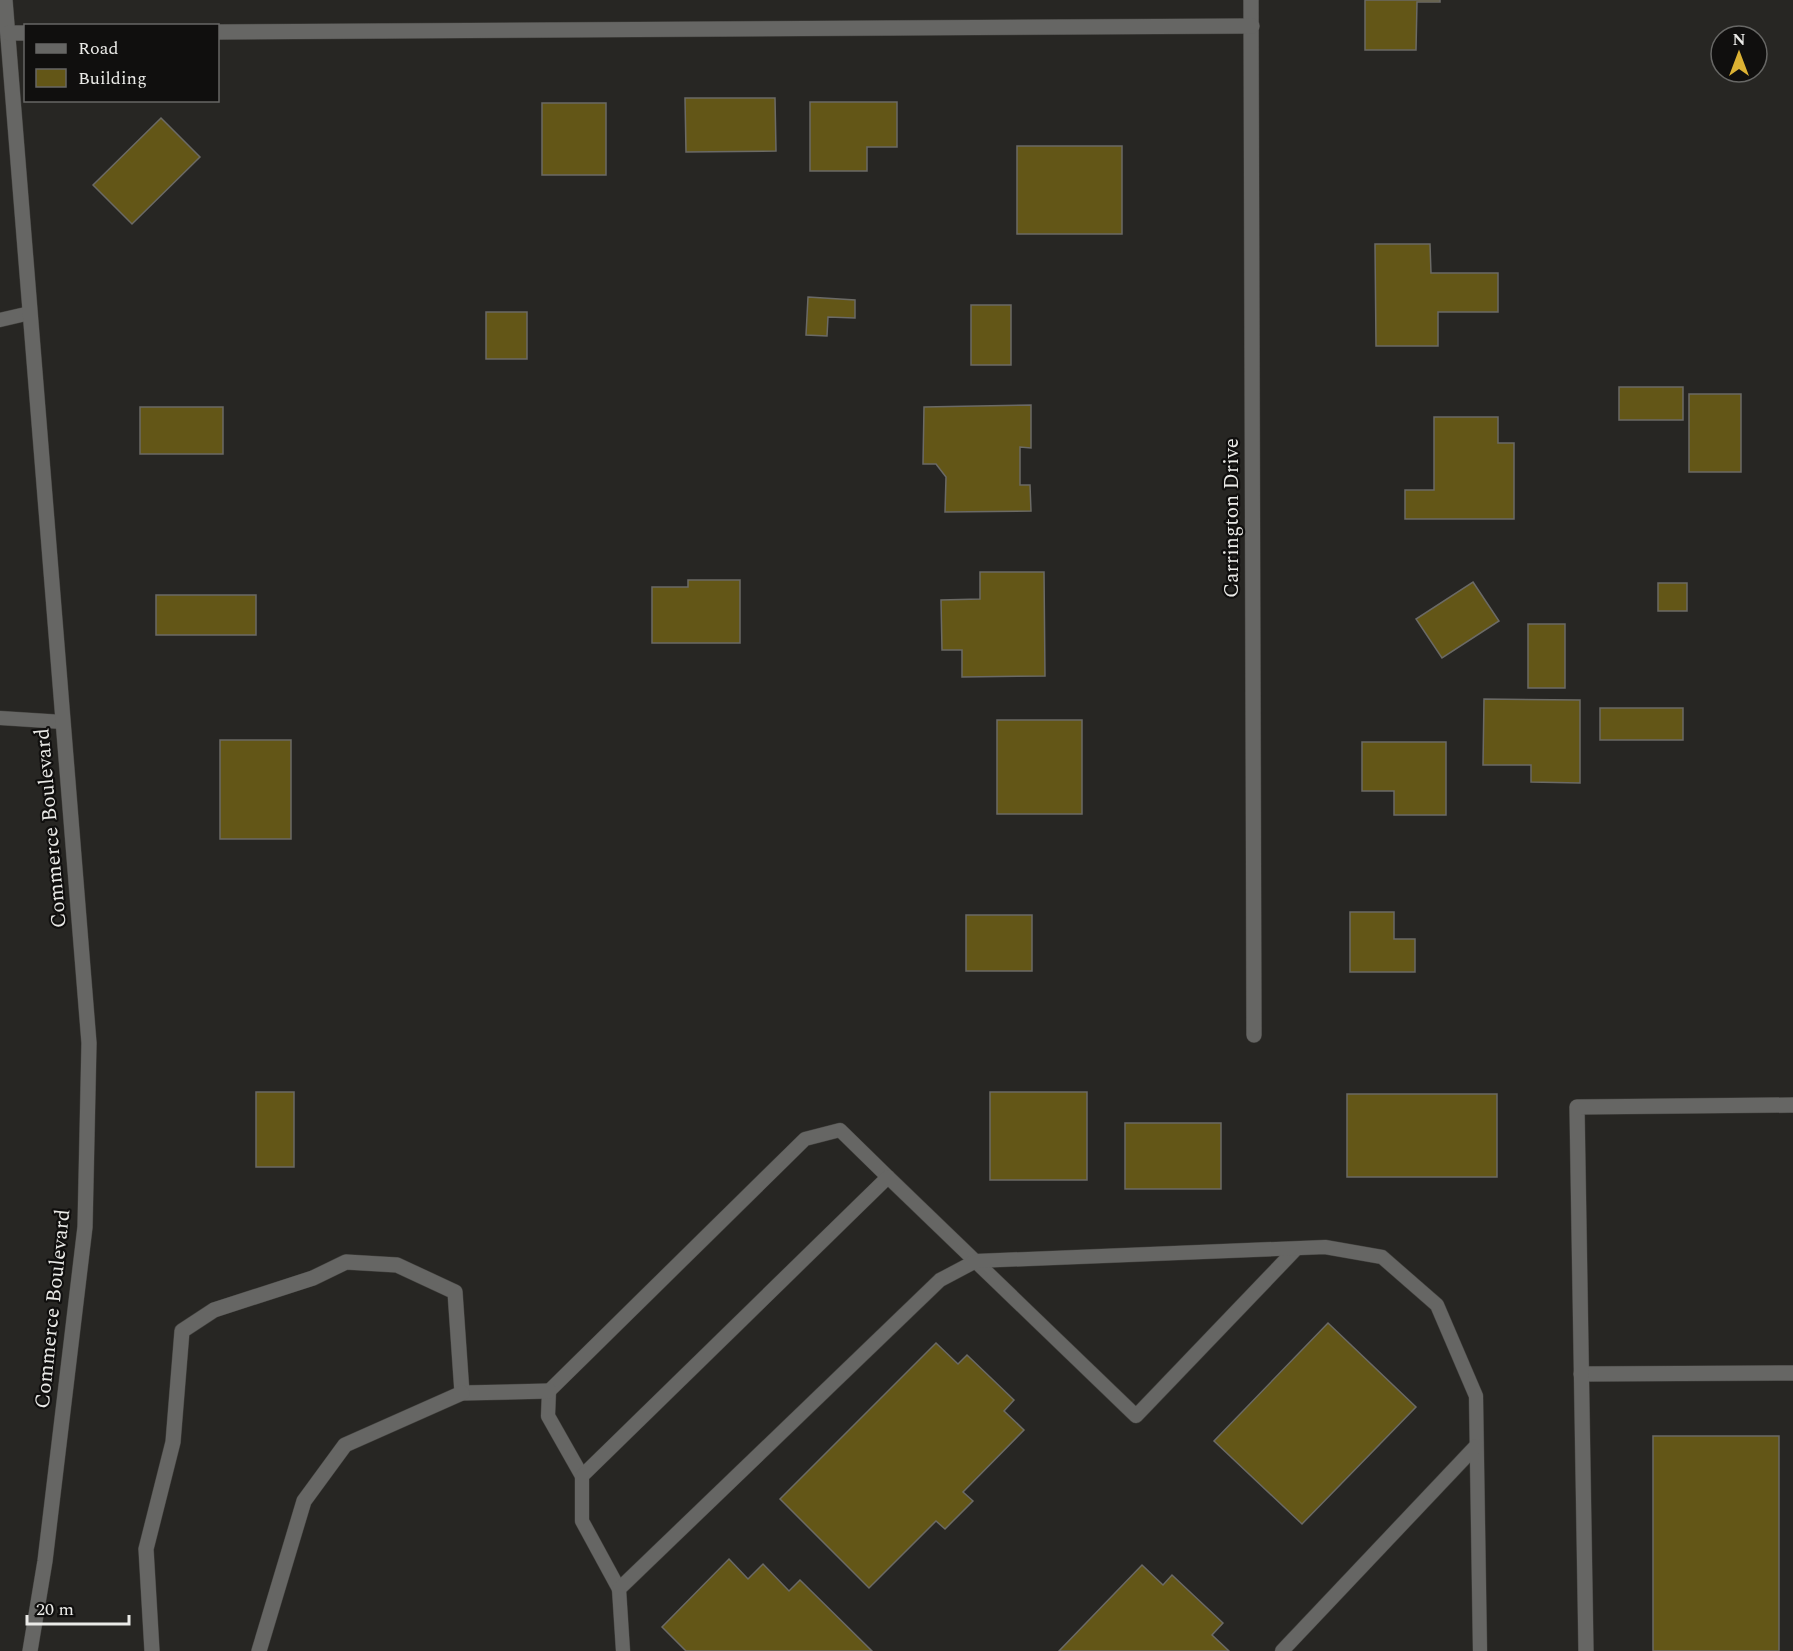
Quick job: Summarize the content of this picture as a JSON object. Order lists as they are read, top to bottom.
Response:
{
  "streets": {
    "street": ["Carrington Drive", "Commerce Boulevard"]
  },
  "legend": ["Road", "Building"],
  "scale_bar": "20 m",
  "north": "top"
}
